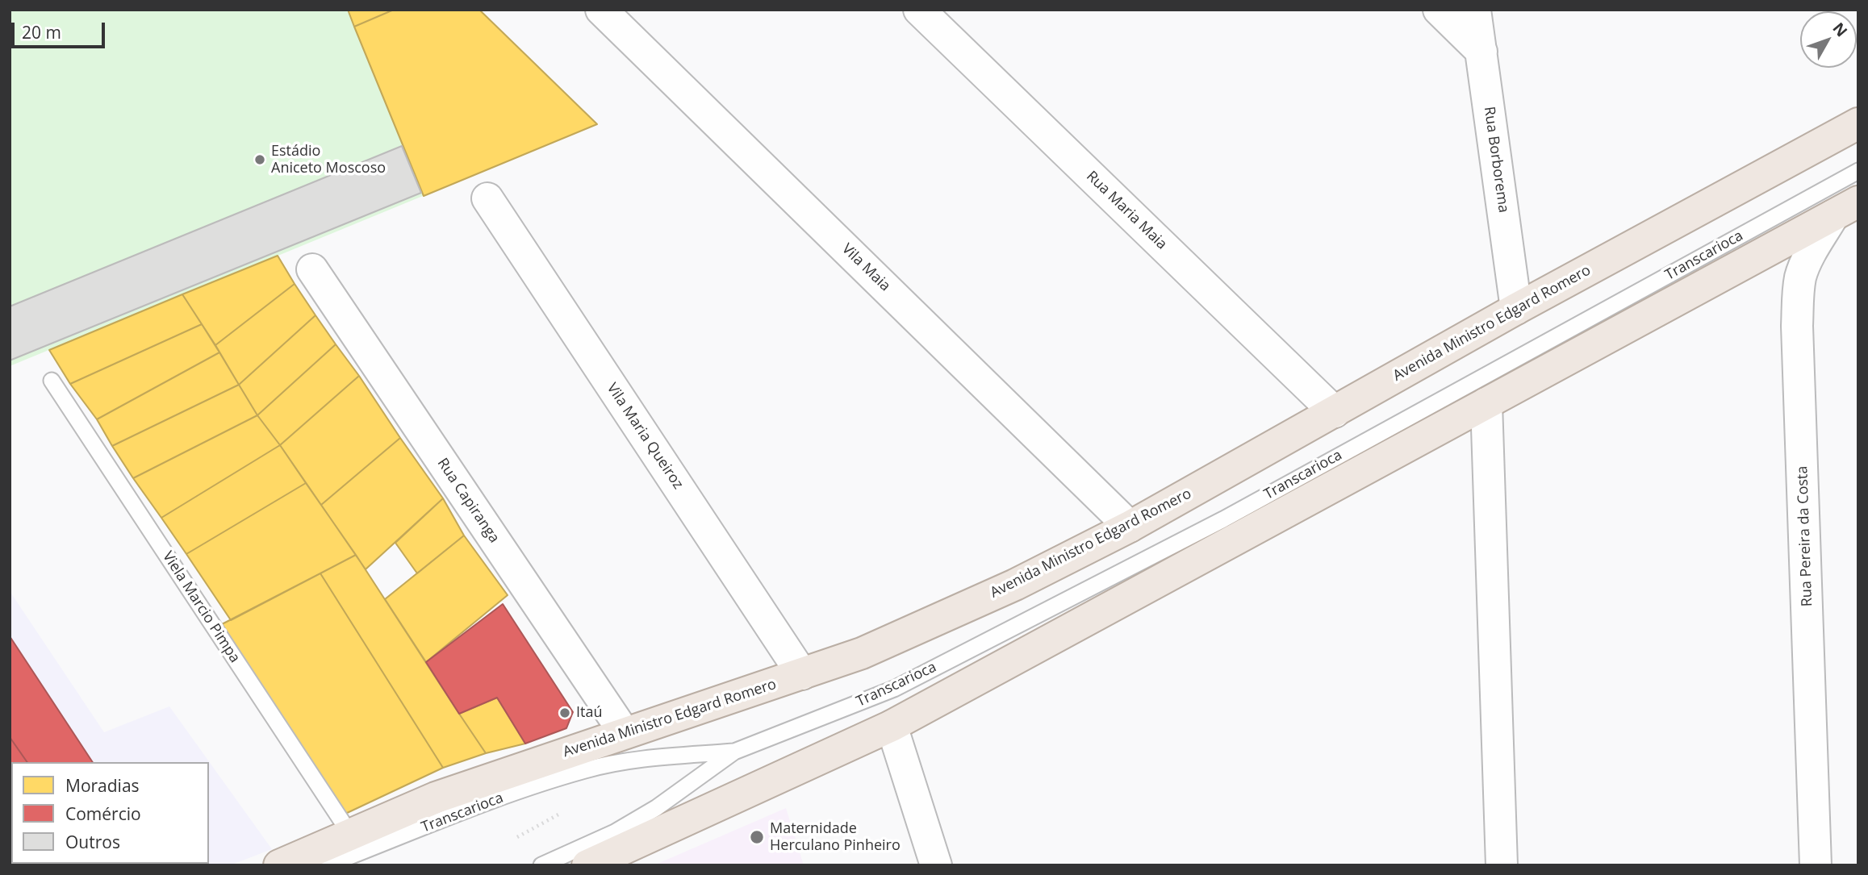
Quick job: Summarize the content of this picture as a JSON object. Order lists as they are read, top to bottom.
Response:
{
  "streets": {
    "main road": ["Avenida Ministro Edgard Romero"],
    "street": [
      "Rua Borborema",
      "Rua Maria Maia",
      "Vila Maia",
      "Vila Maria Queiroz",
      "Rua Capiranga",
      "Rua Pereira da Costa"
    ],
    "lane": ["Transcarioca", "Viela Marcio Pimpa"]
  },
  "crossings": [
    ["Rua Borborema", "Avenida Ministro Edgard Romero"],
    ["Rua Maria Maia", "Avenida Ministro Edgard Romero"],
    ["Vila Maia", "Avenida Ministro Edgard Romero"],
    ["Avenida Ministro Edgard Romero", "Vila Maria Queiroz"],
    ["Avenida Ministro Edgard Romero", "Rua Capiranga"],
    ["Avenida Ministro Edgard Romero", "Viela Marcio Pimpa"]
  ],
  "places": ["Estádio Aniceto Moscoso", "Itaú", "Maternidade Herculano Pinheiro"],
  "legend": ["Moradias", "Comércio", "Outros"],
  "scale_bar": "20 m",
  "north": "top right"
}
